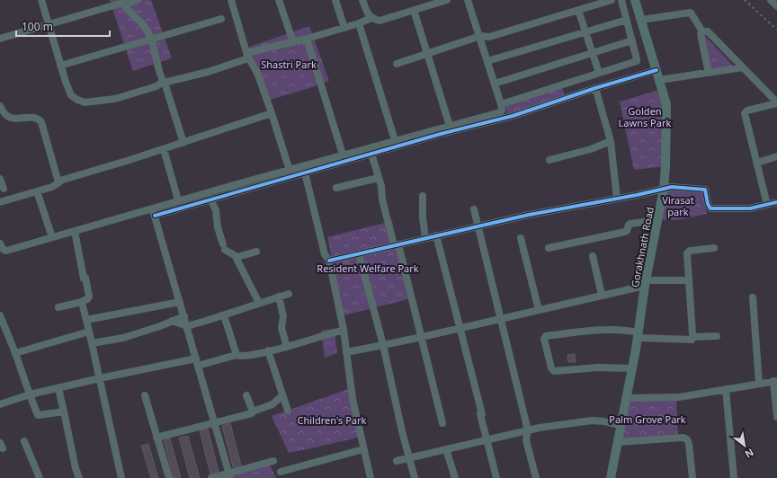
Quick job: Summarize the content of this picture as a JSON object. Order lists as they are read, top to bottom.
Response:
{
  "streets": {
    "main road": ["Gorakhnath Road"]
  },
  "parks": [
    "Shastri Park",
    "Golden Lawns Park",
    "Virasat park",
    "Resident Welfare Park",
    "Palm Grove Park",
    "Children's Park"
  ],
  "scale_bar": "100 m",
  "north": "bottom right"
}
